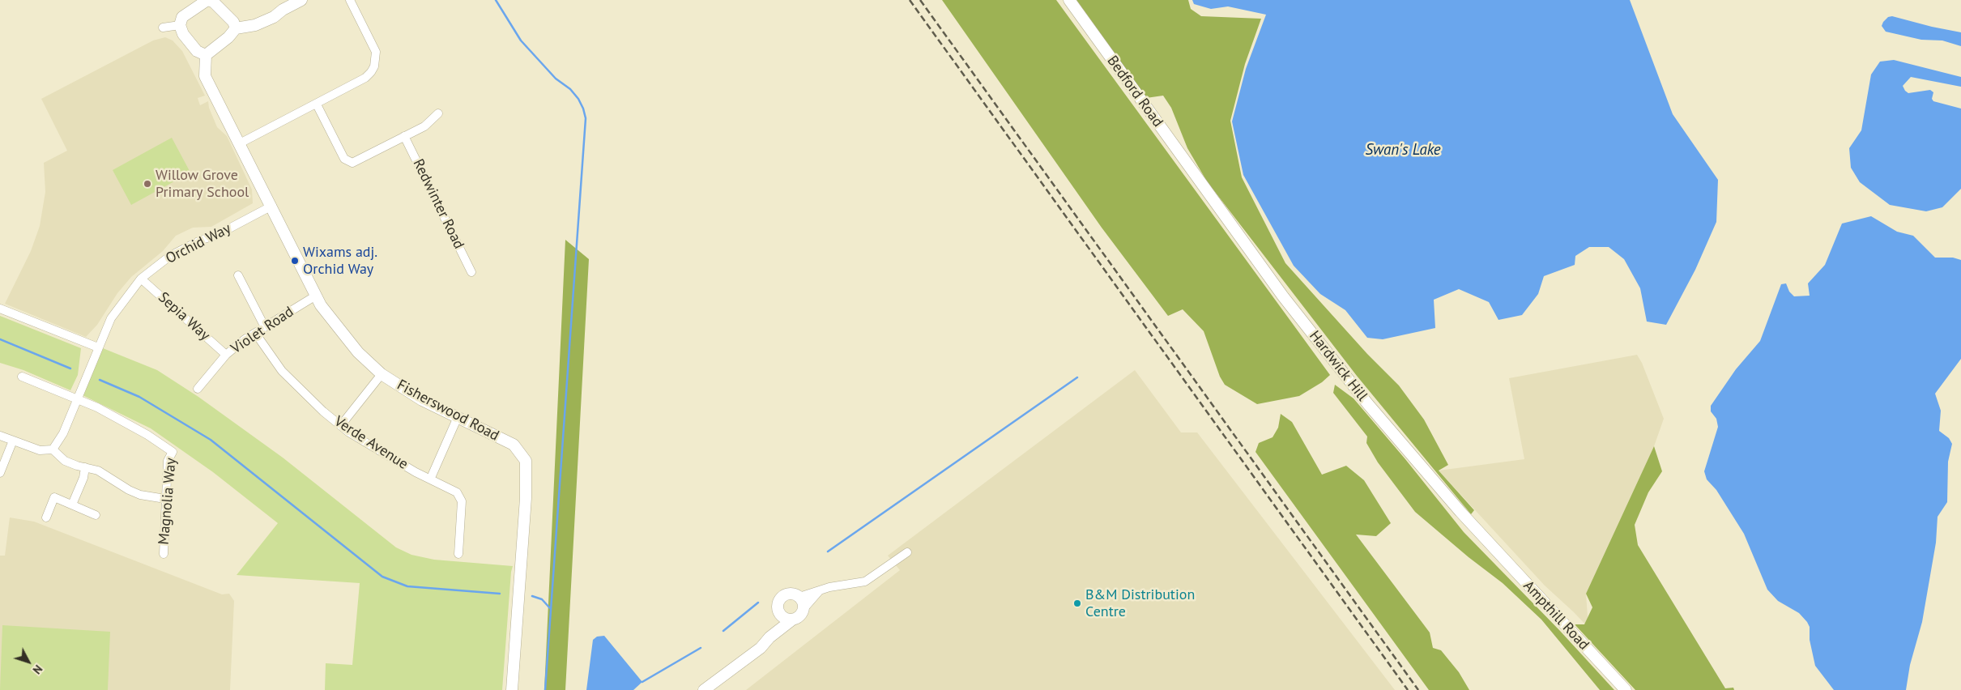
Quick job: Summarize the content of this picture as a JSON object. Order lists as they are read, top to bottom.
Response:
{
  "streets": {
    "street": [
      "Bedford Road",
      "Redwinter Road",
      "Orchid Way",
      "Sepia Way",
      "Violet Road",
      "Hardwick Hill",
      "Fisherswood Road",
      "Verde Avenue",
      "Magnolia Way",
      "Ampthill Road"
    ]
  },
  "crossings": [
    ["Bedford Road", "Hardwick Hill"],
    ["Orchid Way", "Sepia Way"],
    ["Orchid Way", "Fisherswood Road"],
    ["Orchid Way", "Magnolia Way"],
    ["Sepia Way", "Violet Road"],
    ["Violet Road", "Fisherswood Road"],
    ["Violet Road", "Verde Avenue"],
    ["Hardwick Hill", "Ampthill Road"]
  ],
  "water": ["Swan's Lake"],
  "places": ["Willow Grove Primary School", "Wixams adj. Orchid Way", "B&M Distribution Centre"],
  "north": "bottom right"
}
